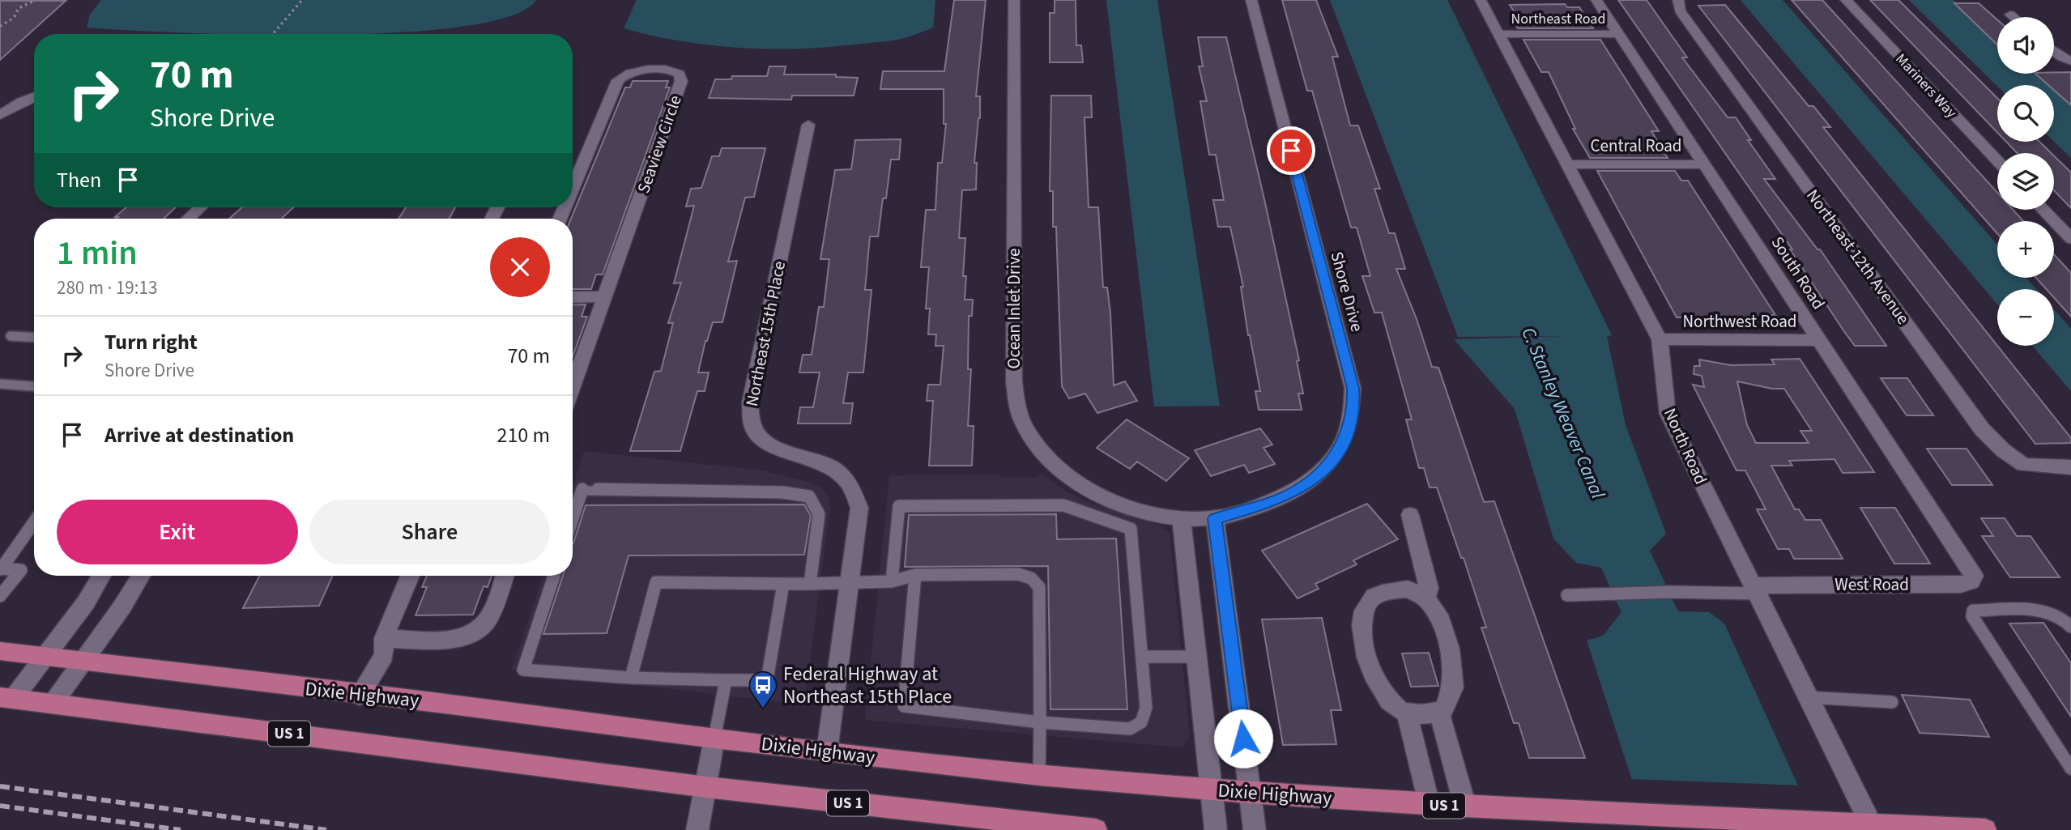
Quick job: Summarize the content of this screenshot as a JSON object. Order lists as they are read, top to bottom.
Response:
{
  "streets": {
    "main road": ["Dixie Highway", "US 1"],
    "street": [
      "Northeast Road",
      "Mariners Way",
      "Seaview Circle",
      "Central Road",
      "Northeast 12th Avenue",
      "South Road",
      "Shore Drive",
      "Ocean Inlet Drive",
      "Northwest Road",
      "Northeast 15th Place",
      "North Road",
      "West Road"
    ]
  },
  "crossings": [
    ["Northeast Road", "South Road"],
    ["Northeast Road", "North Road"],
    ["Central Road", "South Road"],
    ["Central Road", "North Road"],
    ["South Road", "Northwest Road"],
    ["South Road", "West Road"],
    ["Shore Drive", "Ocean Inlet Drive"],
    ["Northwest Road", "North Road"],
    ["Northeast 15th Place", "Dixie Highway"],
    ["North Road", "West Road"],
    ["North Road", "Dixie Highway"],
    ["North Road", "US 1"],
    ["Dixie Highway", "US 1"]
  ],
  "water": ["C. Stanley Weaver Canal"],
  "places": {
    "bus stop": ["Federal Highway at Northeast 15th Place"]
  },
  "page": {
    "map_buttons": ["+", "−"],
    "turn": ["70 m", "Shore Drive"],
    "then": "Then",
    "heading": ["1 min", "280 m · 19:13"],
    "list": [
      {
        "name": "Turn right",
        "note": "Shore Drive",
        "value": "70 m"
      },
      {
        "name": "Arrive at destination",
        "value": "210 m"
      }
    ],
    "buttons": ["Exit", "Share"]
  }
}
